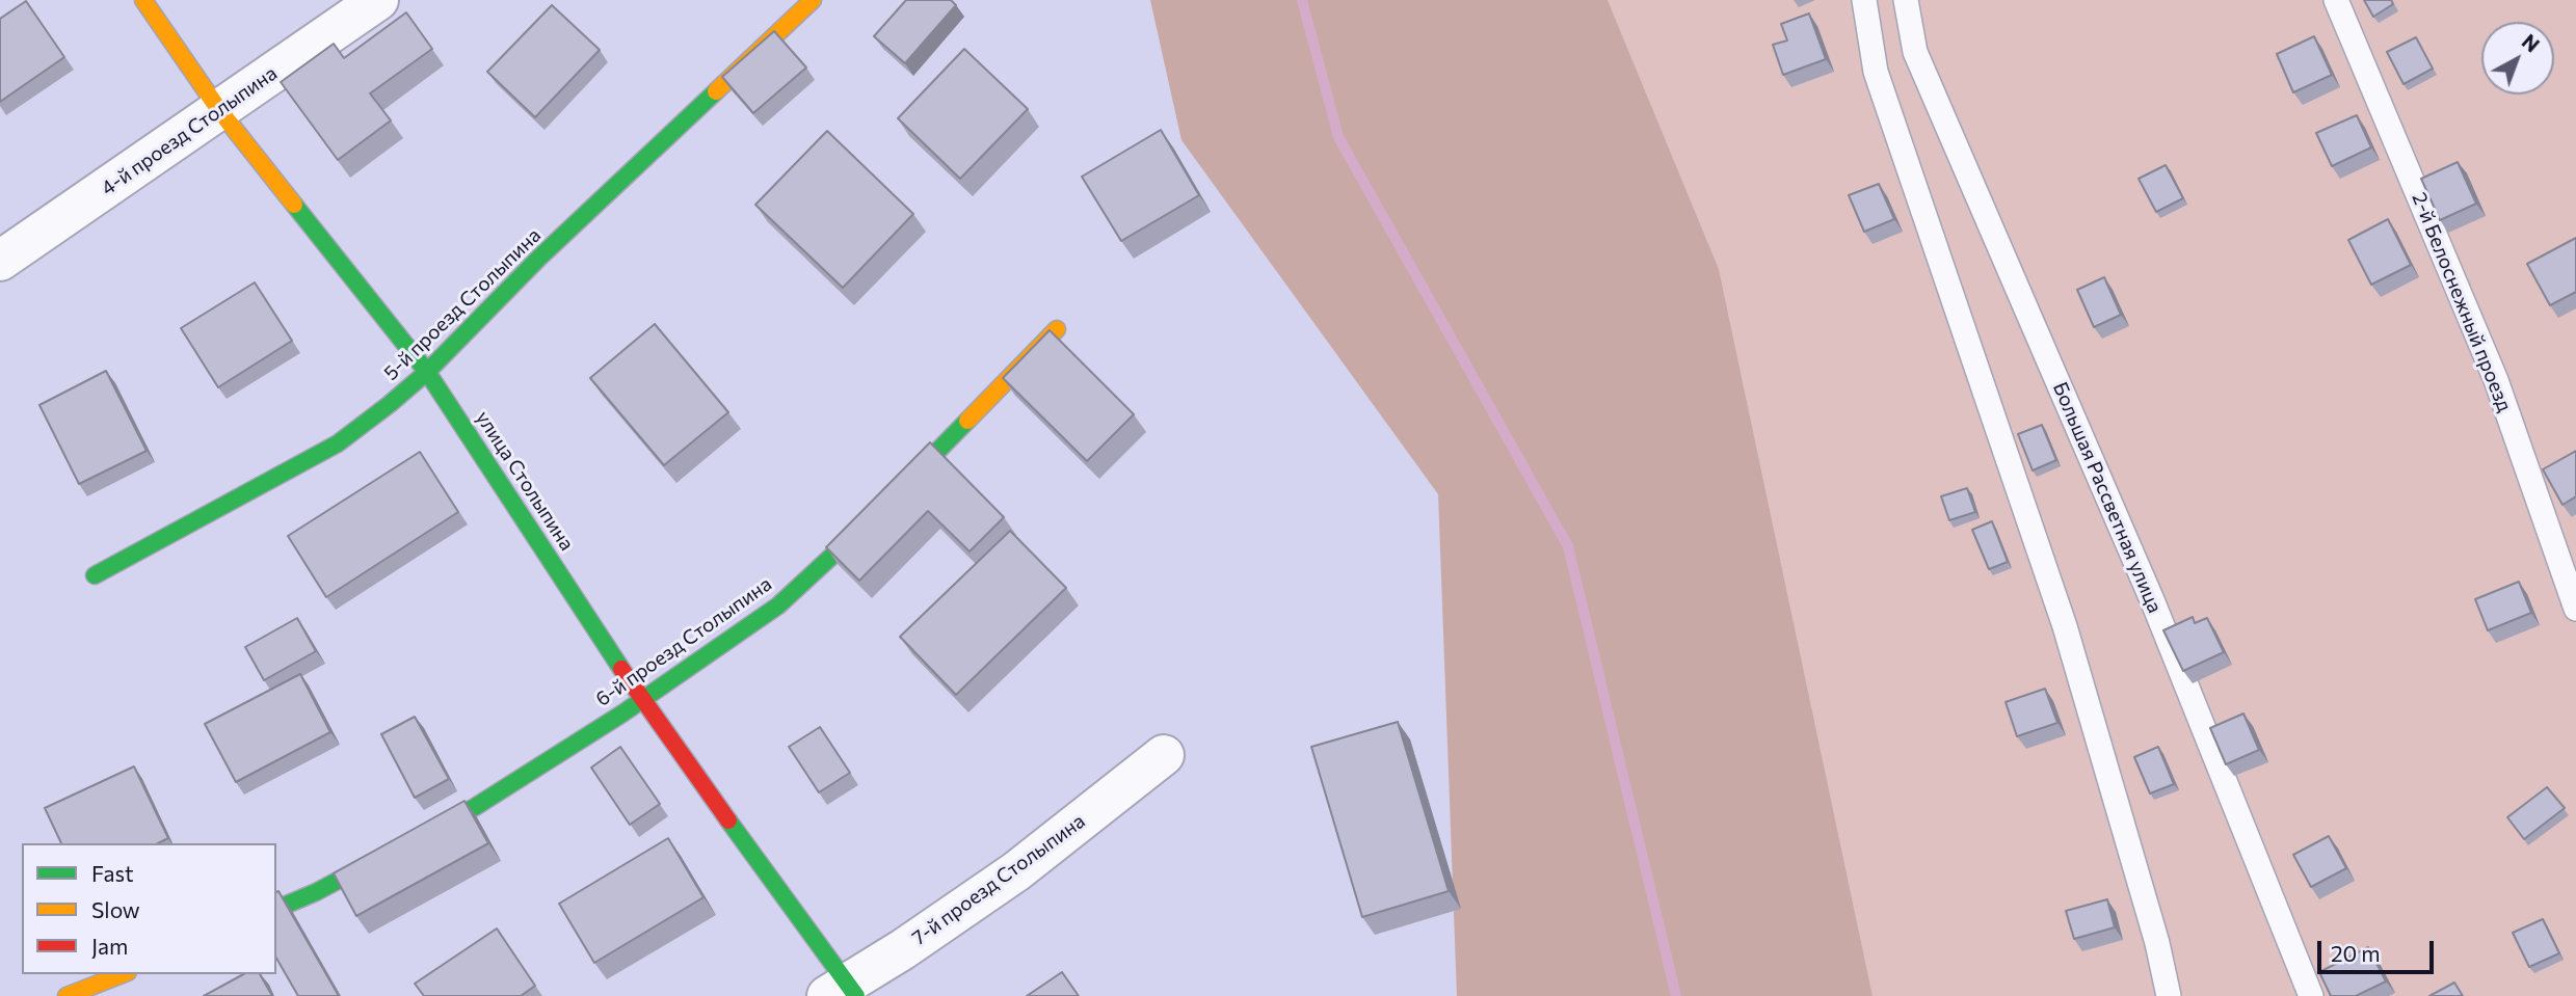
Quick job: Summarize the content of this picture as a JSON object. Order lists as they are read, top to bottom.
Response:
{
  "streets": {
    "street": [
      "4-й проезд Столыпина",
      "5-й проезд Столыпина",
      "улица Столыпина",
      "6-й проезд Столыпина",
      "7-й проезд Столыпина"
    ],
    "lane": ["2-й Белоснежный проезд", "Большая Рассветная улица"]
  },
  "crossings": [
    ["4-й проезд Столыпина", "улица Столыпина"],
    ["5-й проезд Столыпина", "улица Столыпина"],
    ["улица Столыпина", "6-й проезд Столыпина"],
    ["улица Столыпина", "7-й проезд Столыпина"]
  ],
  "legend": ["Fast", "Slow", "Jam"],
  "scale_bar": "20 m",
  "north": "top right"
}
